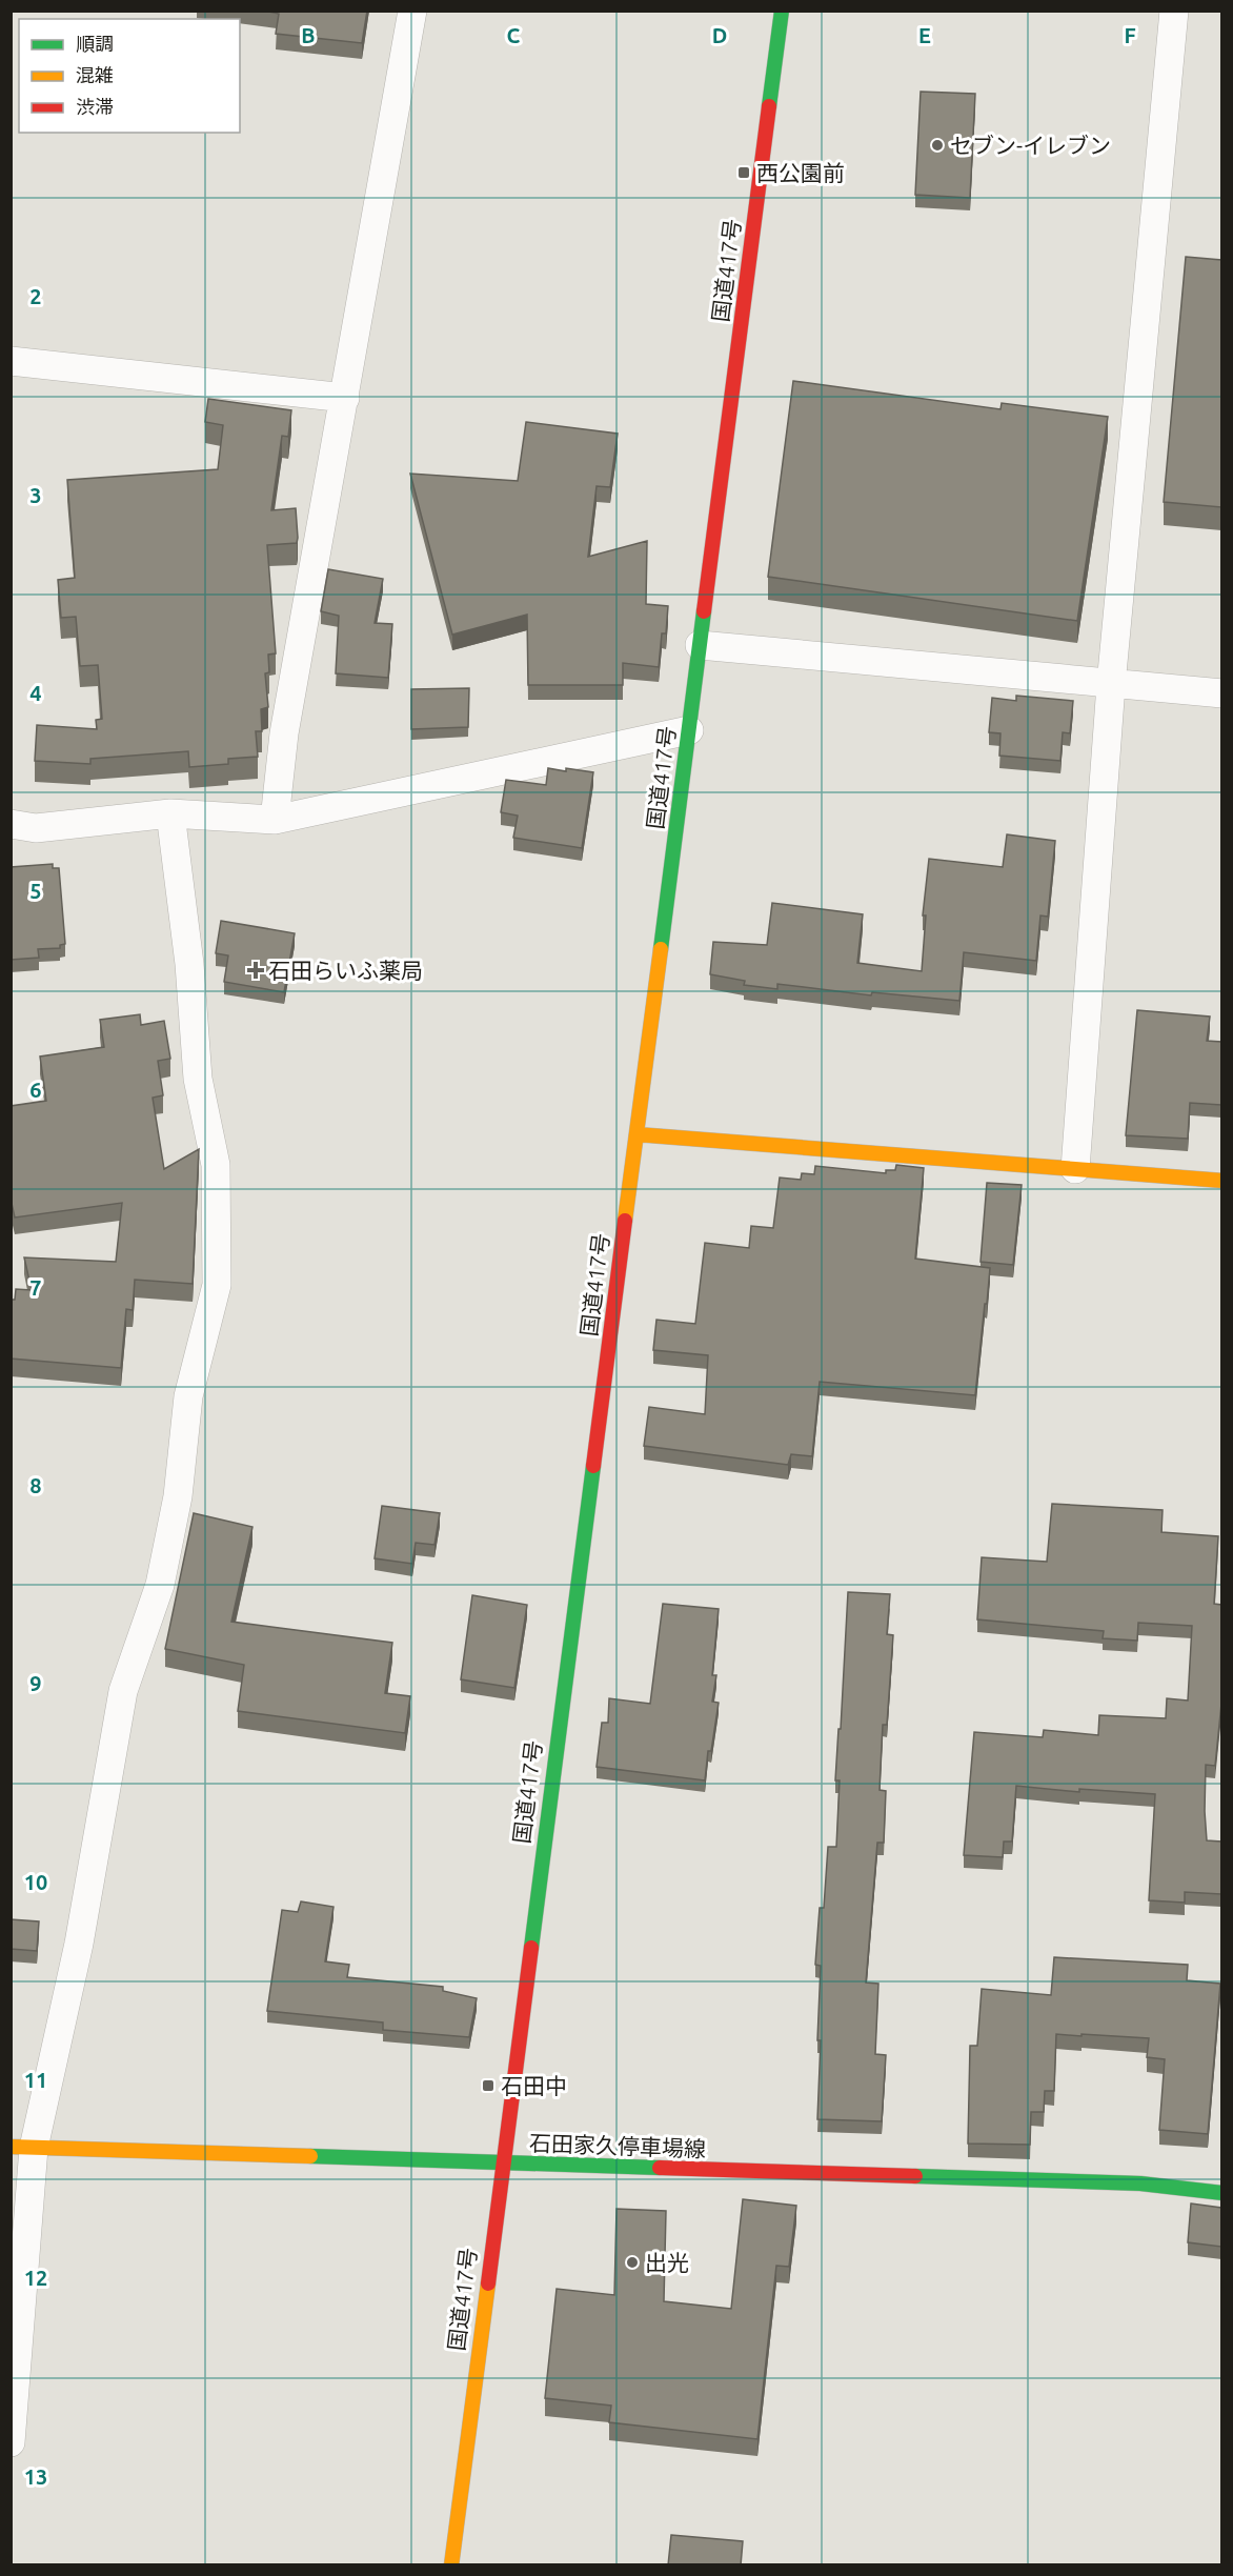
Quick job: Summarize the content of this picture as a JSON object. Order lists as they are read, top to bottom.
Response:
{
  "streets": {
    "main road": ["国道417号", "石田家久停車場線"]
  },
  "crossings": [
    ["国道417号", "石田家久停車場線"]
  ],
  "places": {
    "other": ["セブン-イレブン", "出光"],
    "transit": ["西公園前", "石田中"],
    "health": ["石田らいふ薬局"]
  },
  "legend": ["順調", "混雑", "渋滞"],
  "grid": {
    "columns": [
      "B",
      "C",
      "D",
      "E",
      "F"
    ],
    "rows": [
      "2",
      "3",
      "4",
      "5",
      "6",
      "7",
      "8",
      "9",
      "10",
      "11",
      "12",
      "13"
    ]
  }
}
